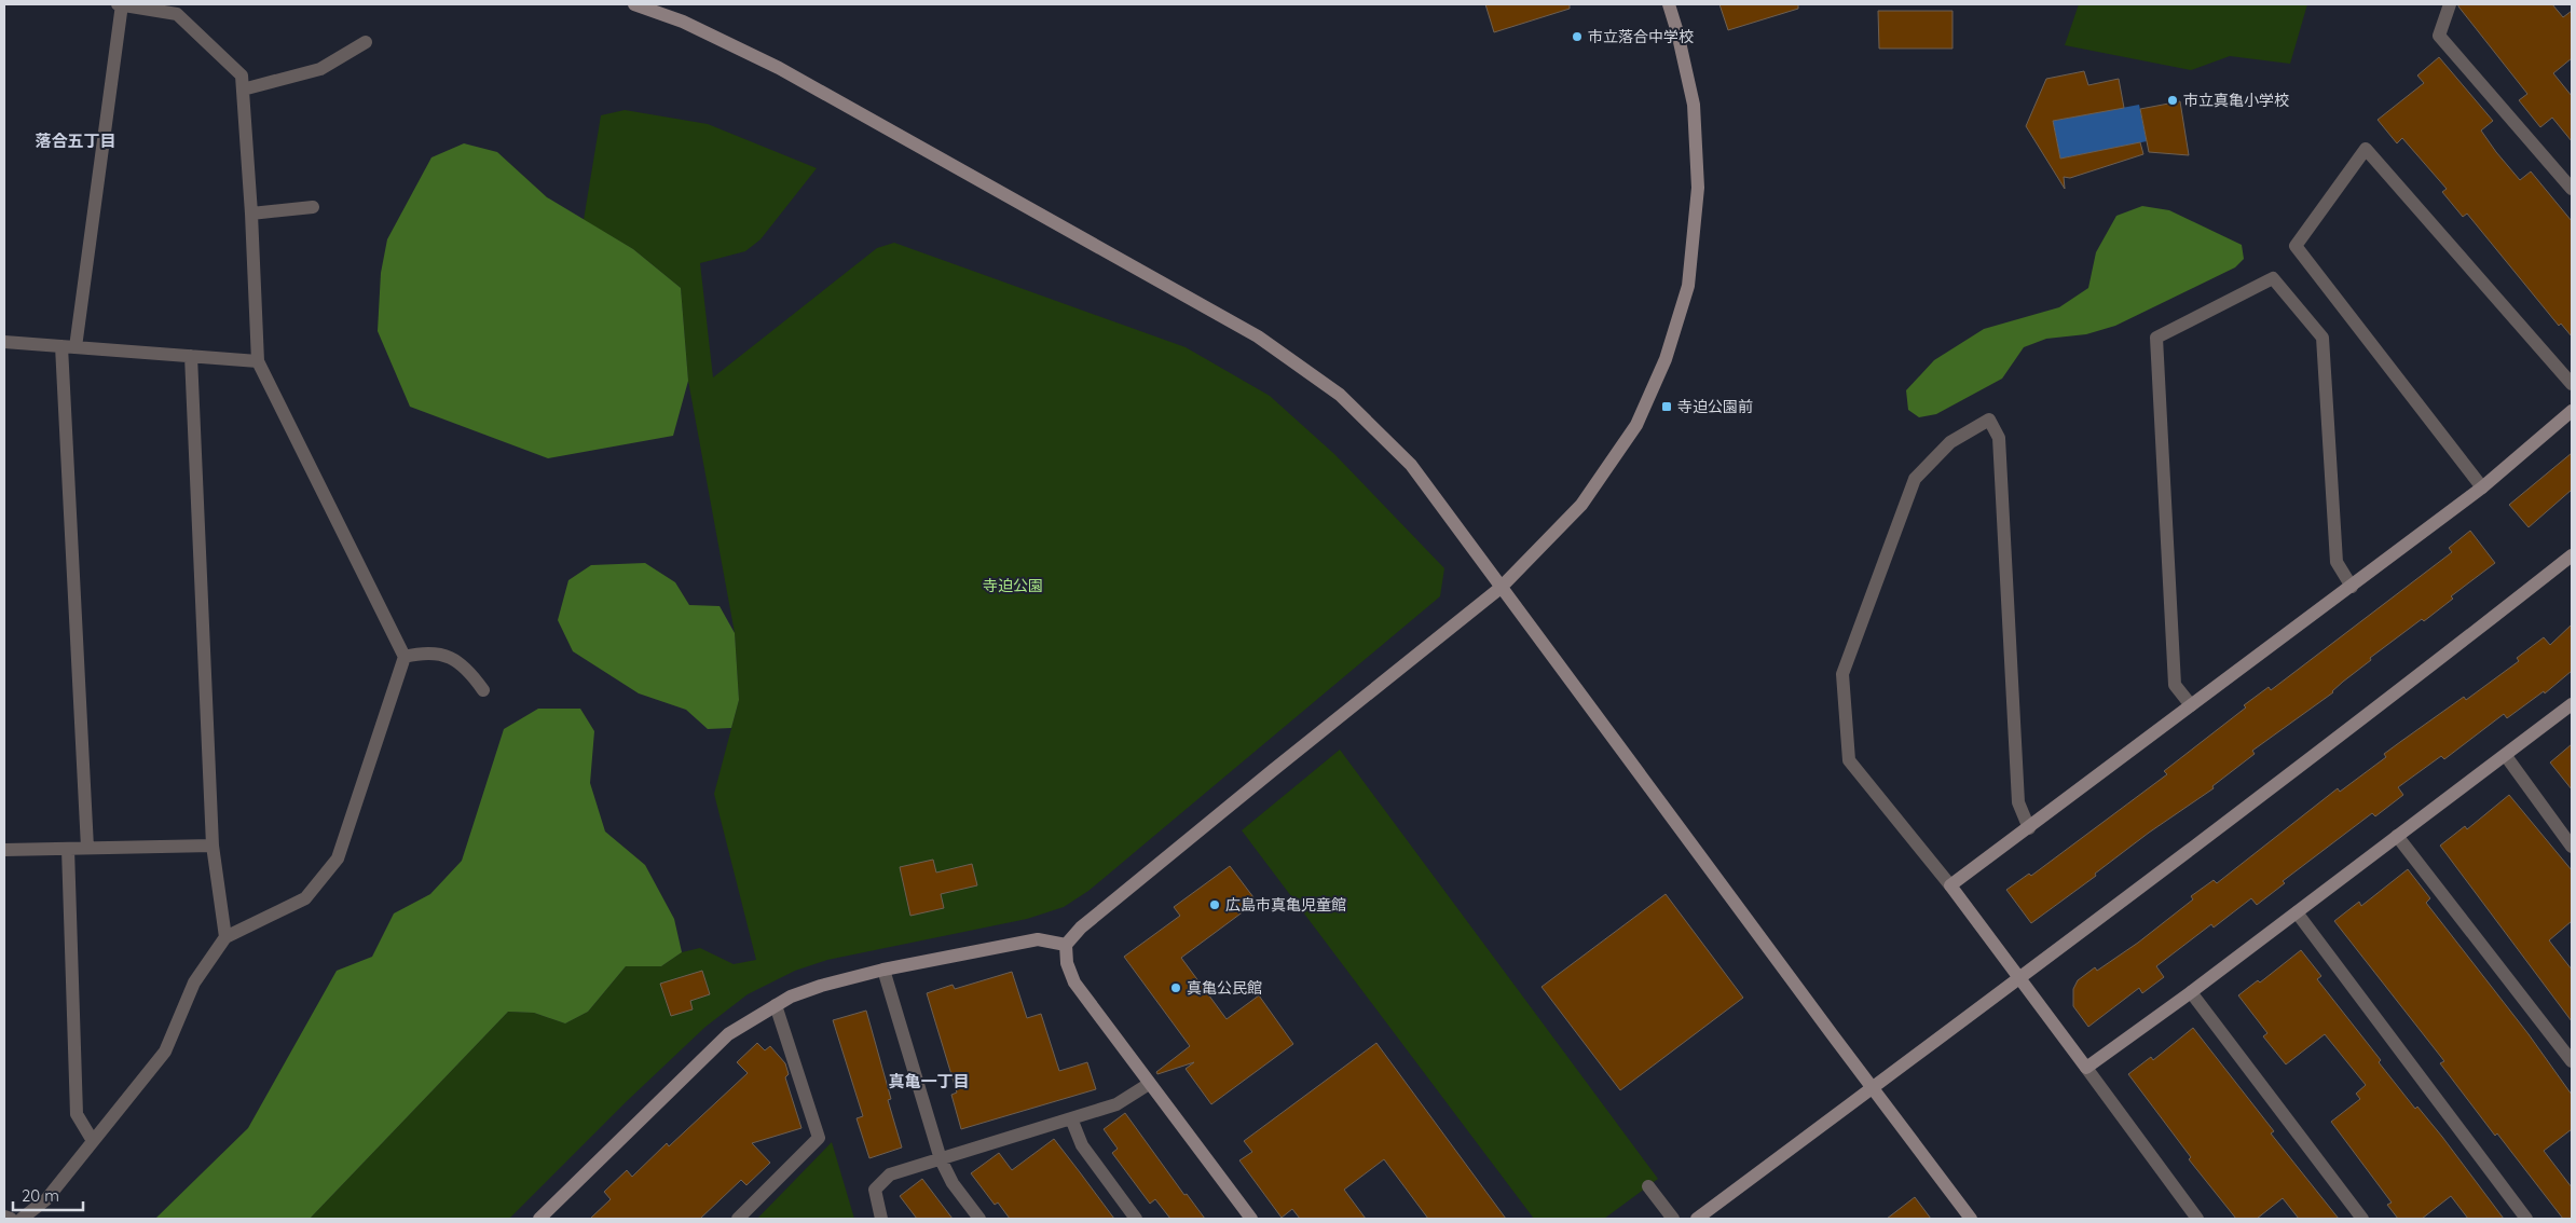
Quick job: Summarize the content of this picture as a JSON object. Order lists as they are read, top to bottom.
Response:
{
  "districts": ["落合五丁目", "真亀一丁目"],
  "parks": ["寺迫公園"],
  "places": {
    "other": [
      "市立落合中学校",
      "市立真亀小学校",
      "広島市真亀児童館",
      "真亀公民館"
    ],
    "transit": ["寺迫公園前"]
  },
  "scale_bar": "20 m"
}
